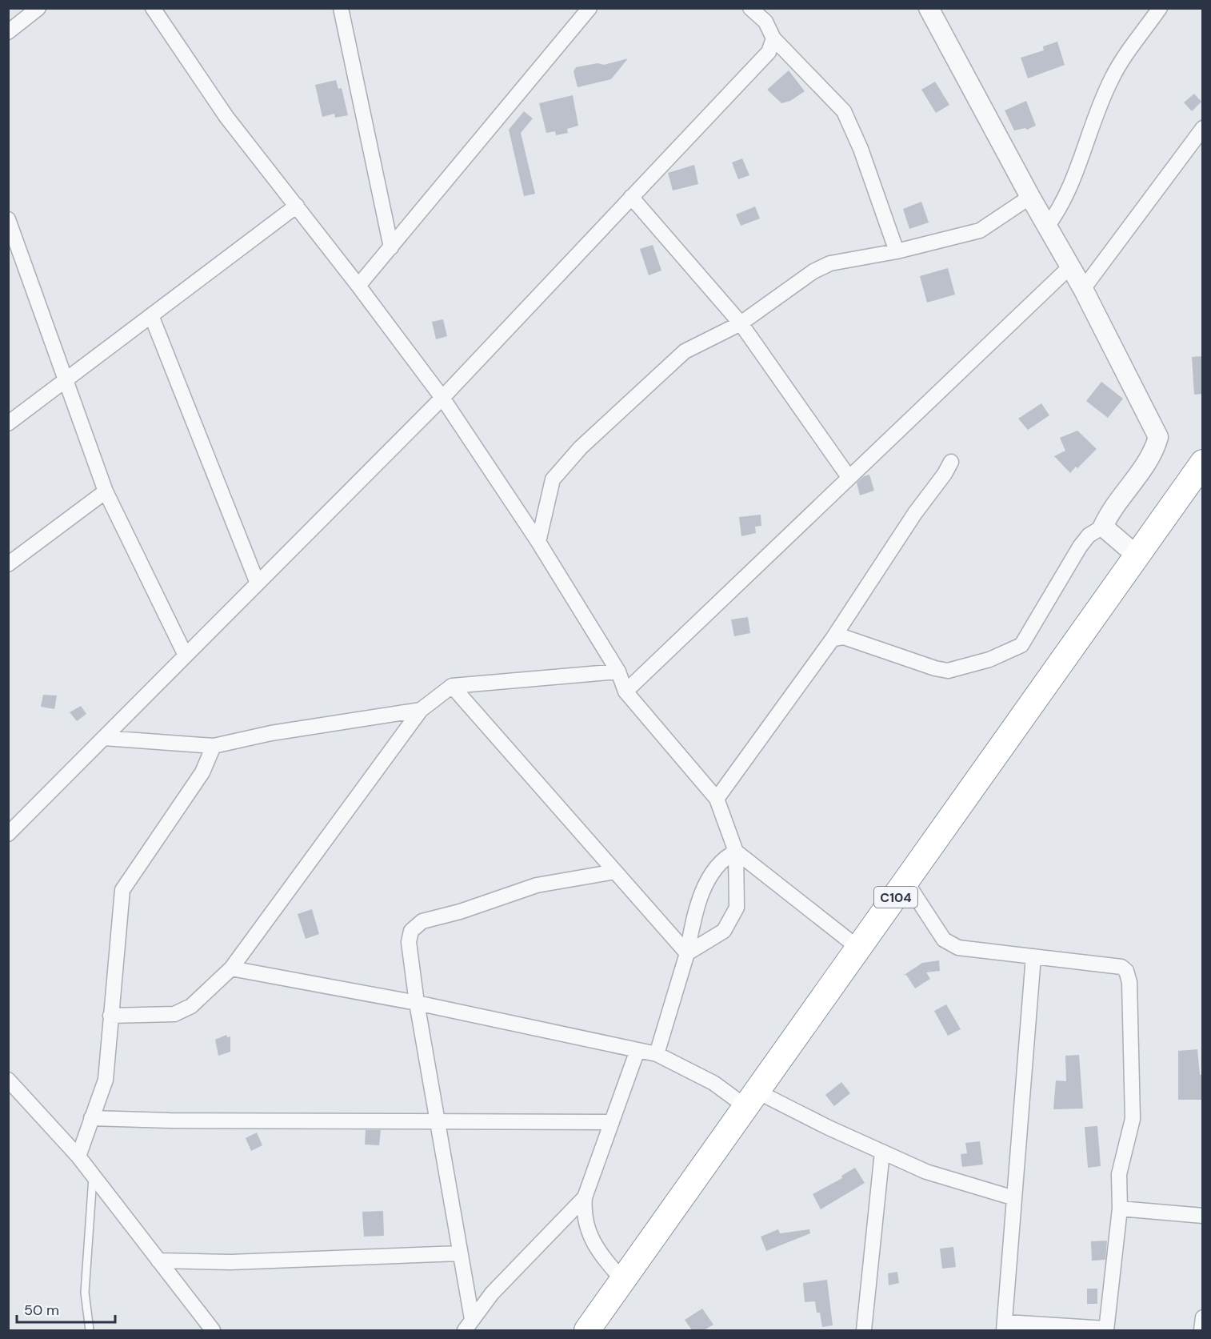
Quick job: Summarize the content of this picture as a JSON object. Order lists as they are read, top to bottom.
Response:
{
  "streets": {
    "highway": ["C104"]
  },
  "scale_bar": "50 m"
}
